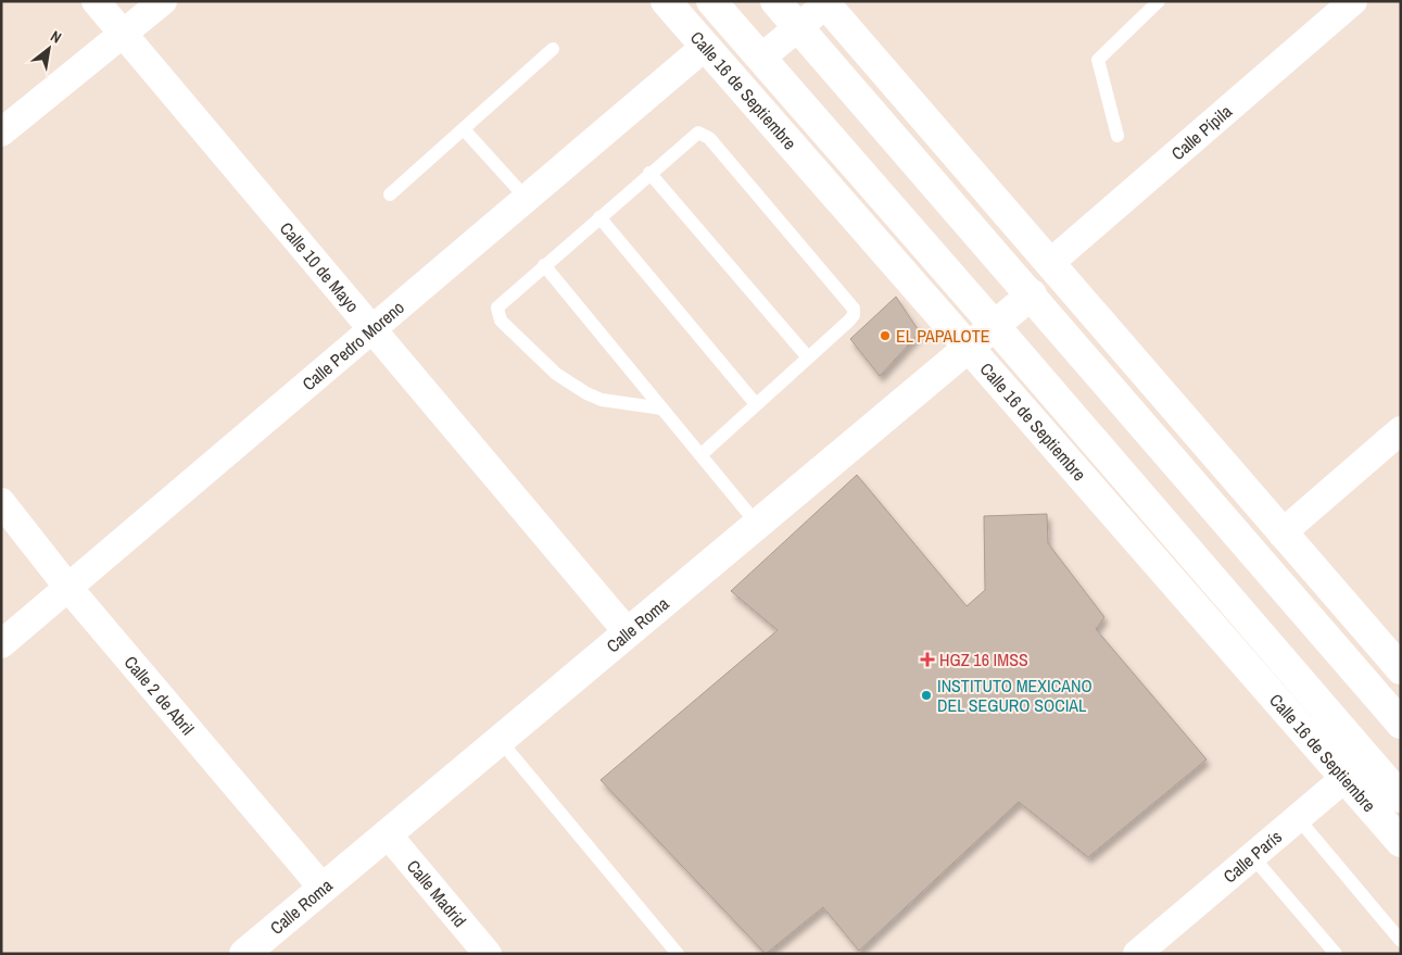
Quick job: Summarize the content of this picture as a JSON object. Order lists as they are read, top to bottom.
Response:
{
  "streets": {
    "street": [
      "Calle 16 de Septiembre",
      "Calle Pípila",
      "Calle 10 de Mayo",
      "Calle Pedro Moreno",
      "Calle Roma",
      "Calle 2 de Abril",
      "Calle París",
      "Calle Madrid"
    ]
  },
  "crossings": [
    ["Calle 16 de Septiembre", "Calle Pedro Moreno"],
    ["Calle 16 de Septiembre", "Calle Roma"],
    ["Calle 16 de Septiembre", "Calle París"],
    ["Calle 10 de Mayo", "Calle Pedro Moreno"],
    ["Calle 10 de Mayo", "Calle Roma"],
    ["Calle Pedro Moreno", "Calle 2 de Abril"],
    ["Calle Roma", "Calle 2 de Abril"],
    ["Calle Roma", "Calle Madrid"]
  ],
  "places": {
    "other": ["EL PAPALOTE", "INSTITUTO MEXICANO DEL SEGURO SOCIAL"],
    "health": ["HGZ 16 IMSS"]
  },
  "north": "top right"
}
